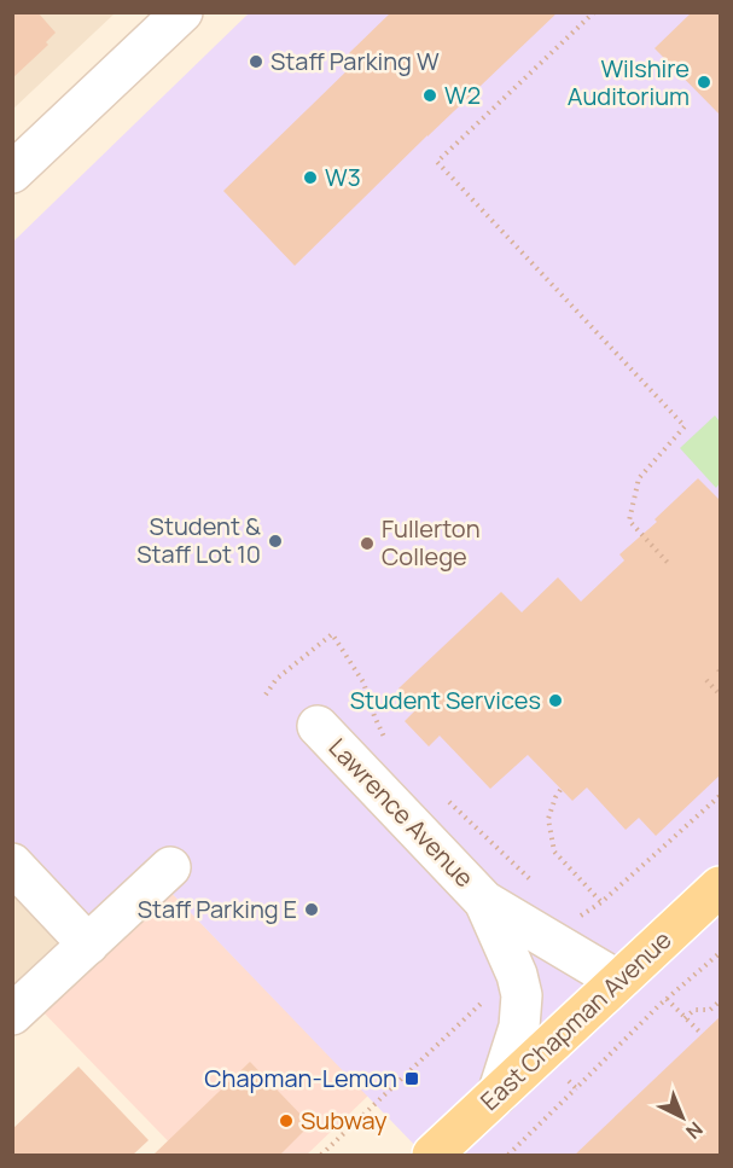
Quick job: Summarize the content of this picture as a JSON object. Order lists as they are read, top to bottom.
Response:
{
  "streets": {
    "main road": ["East Chapman Avenue"],
    "street": ["Lawrence Avenue"]
  },
  "crossings": [
    ["Lawrence Avenue", "East Chapman Avenue"]
  ],
  "places": {
    "other": [
      "Staff Parking W",
      "Wilshire Auditorium",
      "W2",
      "W3",
      "Student & Staff Lot 10",
      "Fullerton College",
      "Student Services",
      "Staff Parking E",
      "Subway"
    ],
    "transit": ["Chapman-Lemon"]
  },
  "north": "bottom right"
}
